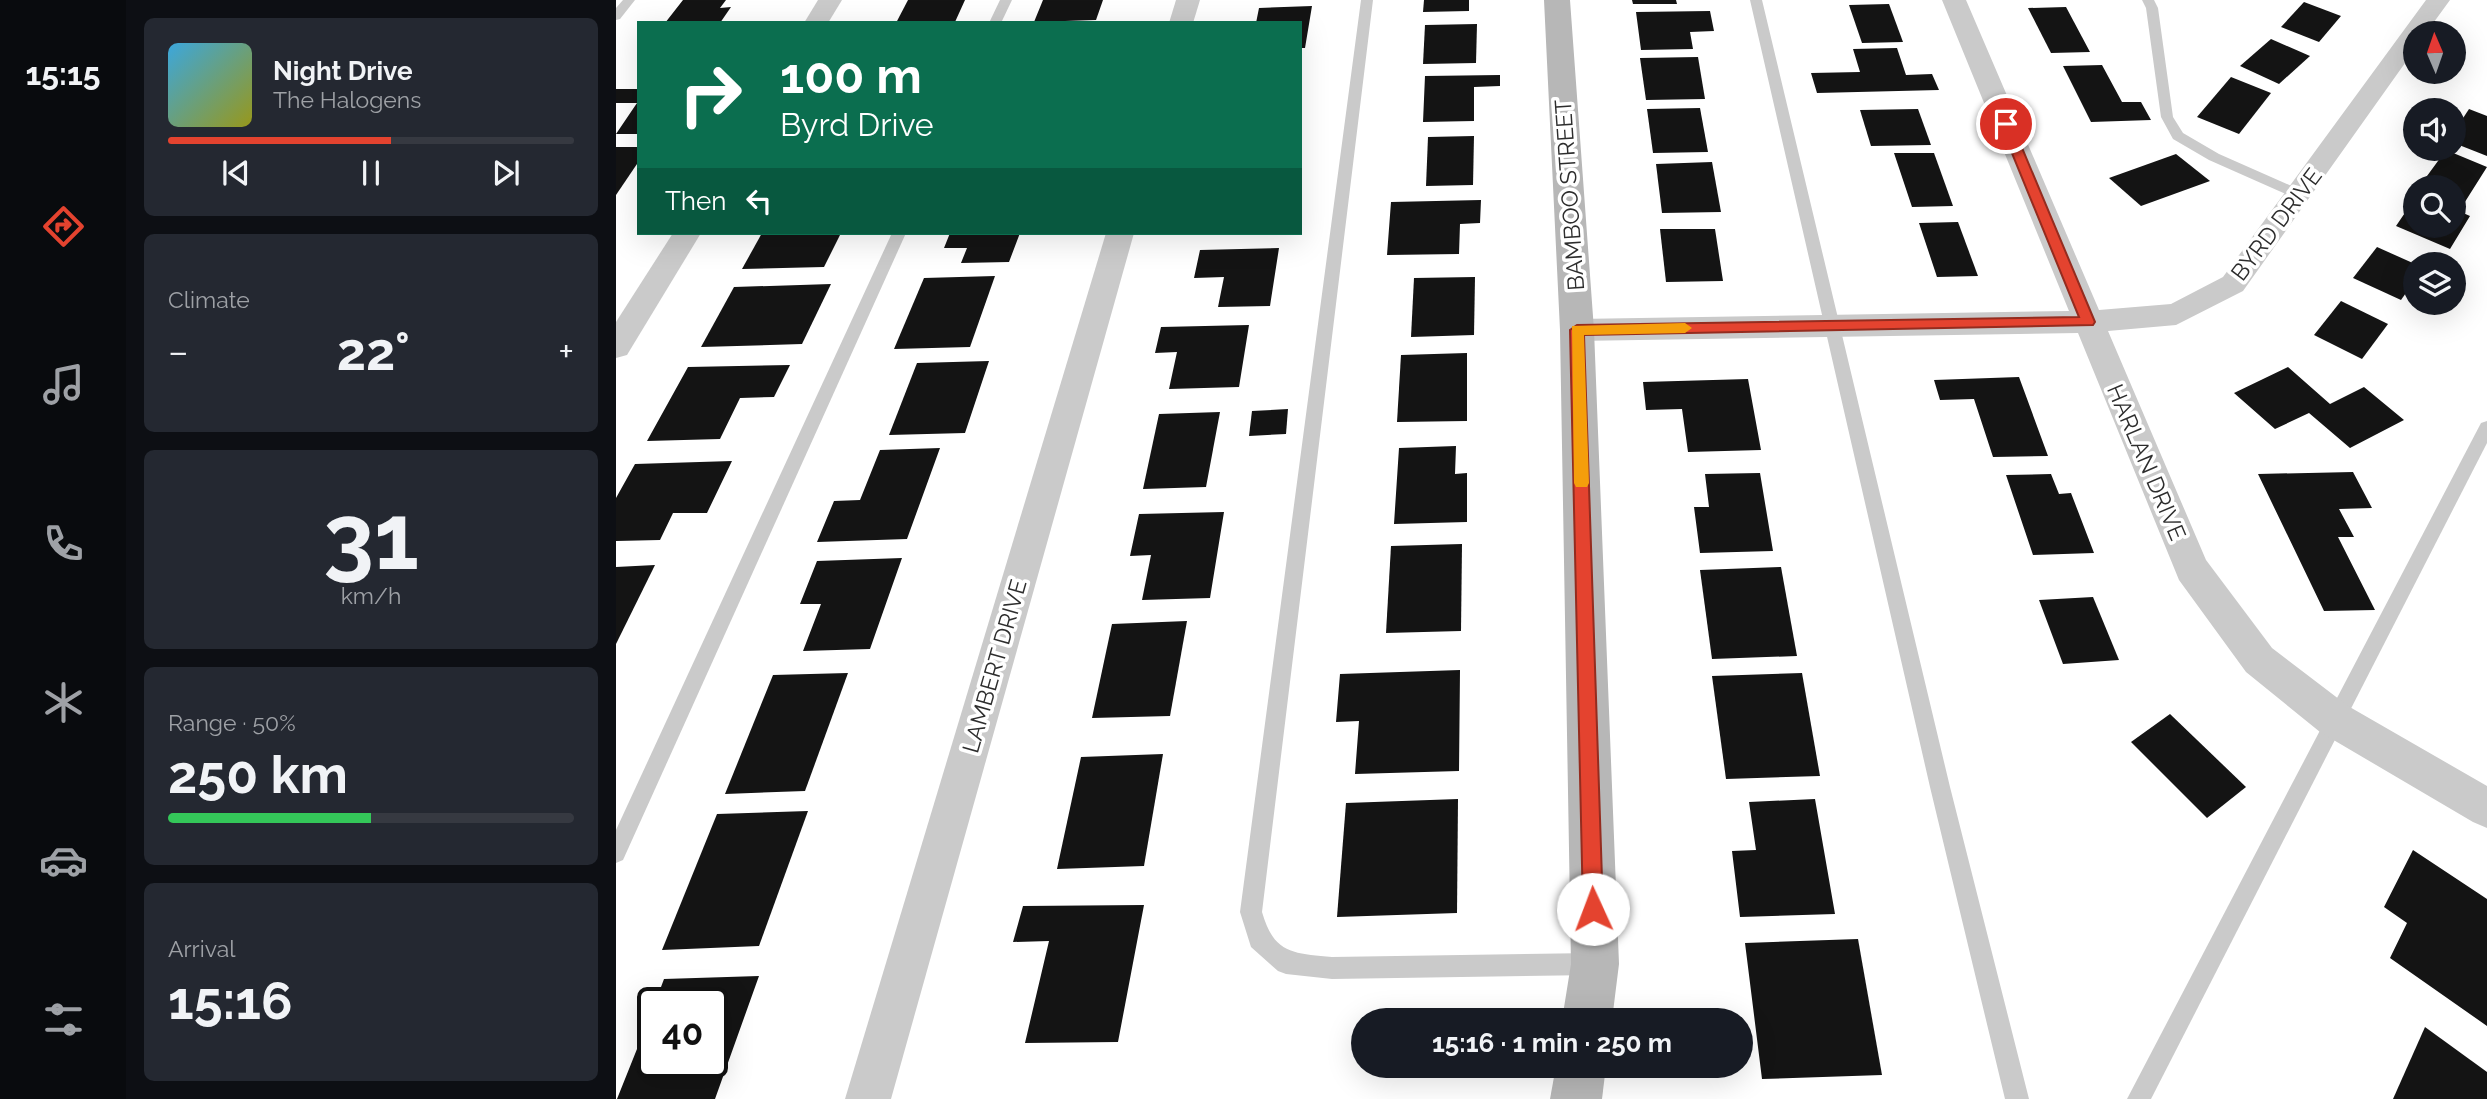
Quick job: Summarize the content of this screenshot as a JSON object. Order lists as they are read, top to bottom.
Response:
{
  "streets": {
    "street": [
      "BAMBOO STREET",
      "BYRD DRIVE",
      "HARLAN DRIVE",
      "LAMBERT DRIVE"
    ]
  },
  "crossings": [
    ["BAMBOO STREET", "BYRD DRIVE"],
    ["BYRD DRIVE", "HARLAN DRIVE"]
  ],
  "north": "top",
  "page": {
    "tabs": "15:15",
    "turn": ["100 m", "Byrd Drive"],
    "song": ["Night Drive", "The Halogens"],
    "then": "Then",
    "tile": [
      "Climate",
      ["31", "km/h"],
      ["Range · 50%", "250 km"],
      ["Arrival", "15:16"]
    ],
    "heat": ["−", "22°", "+"],
    "limit": "40",
    "trip": "15:16 · 1 min · 250 m"
  }
}
